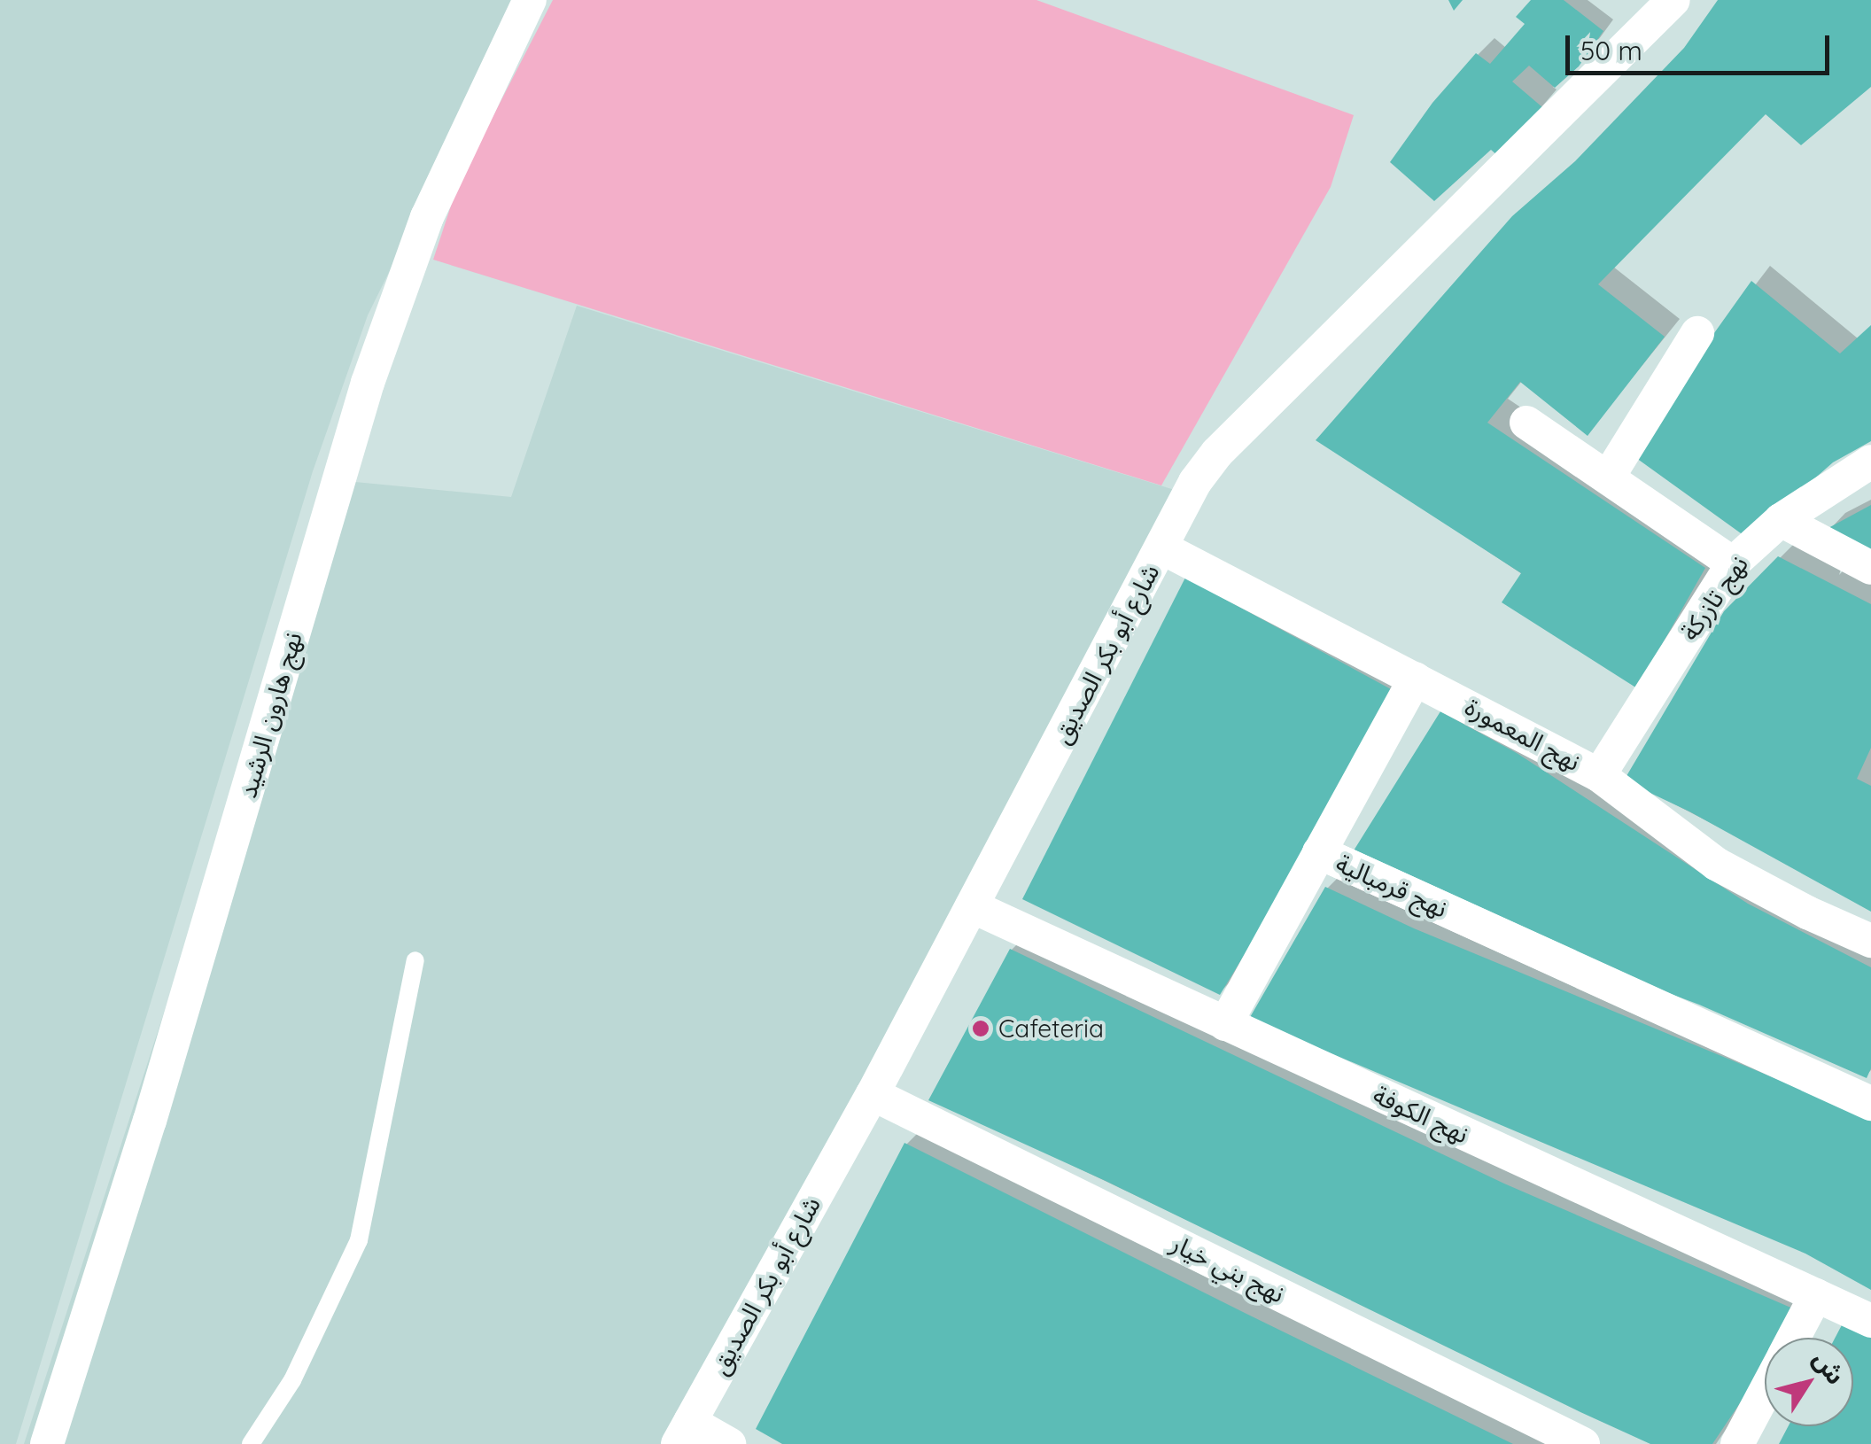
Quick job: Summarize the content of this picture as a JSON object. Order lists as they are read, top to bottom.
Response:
{
  "streets": {
    "street": [
      "نهج تازركة",
      "شارع أبو بكر الصديق",
      "نهج هارون الرشيد",
      "نهج المعمورة",
      "نهج قرمبالية",
      "نهج الكوفة",
      "نهج بني خيار"
    ]
  },
  "crossings": [
    ["نهج تازركة", "نهج المعمورة"],
    ["شارع أبو بكر الصديق", "نهج المعمورة"],
    ["شارع أبو بكر الصديق", "نهج الكوفة"],
    ["شارع أبو بكر الصديق", "نهج بني خيار"]
  ],
  "places": ["Cafeteria"],
  "scale_bar": "50 m",
  "north": "top right"
}
